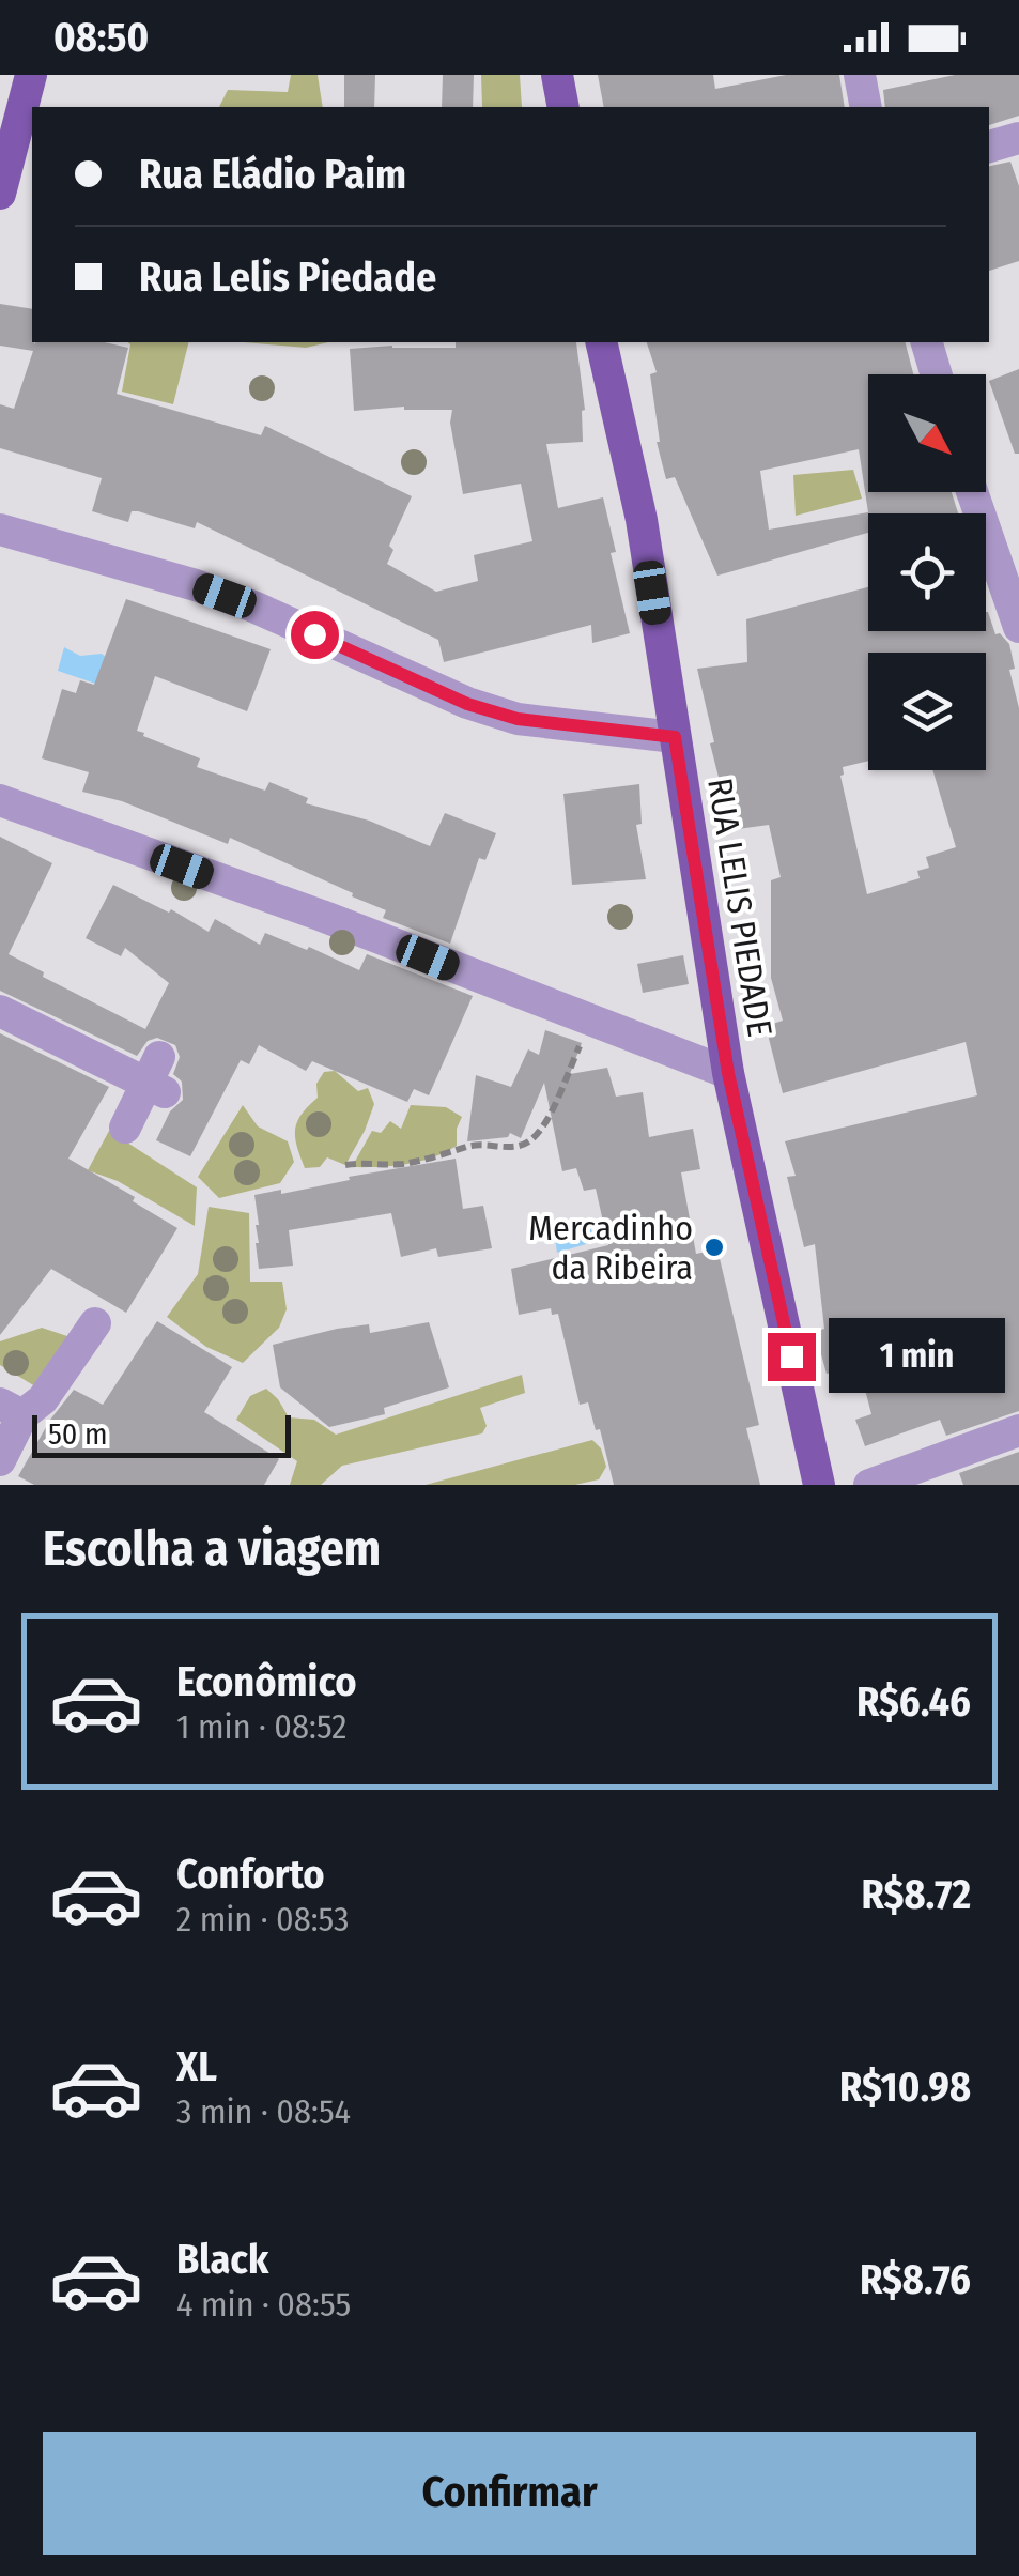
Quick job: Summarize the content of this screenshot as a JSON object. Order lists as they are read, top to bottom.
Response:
{
  "streets": {
    "main road": ["RUA LELIS PIEDADE"]
  },
  "places": ["Mercadinho da Ribeira"],
  "scale_bar": "50 m",
  "north": "bottom right",
  "page": {
    "status": "08:50",
    "banner": ["Rua Eládio Paim", "Rua Lelis Piedade"],
    "bubble": "1 min",
    "scale": "50 m",
    "heading": "Escolha a viagem",
    "list": [
      {
        "name": "Econômico",
        "note": "1 min · 08:52",
        "value": "R$6.46"
      },
      {
        "name": "Conforto",
        "note": "2 min · 08:53",
        "value": "R$8.72"
      },
      {
        "name": "XL",
        "note": "3 min · 08:54",
        "value": "R$10.98"
      },
      {
        "name": "Black",
        "note": "4 min · 08:55",
        "value": "R$8.76"
      }
    ],
    "buttons": "Confirmar"
  }
}
